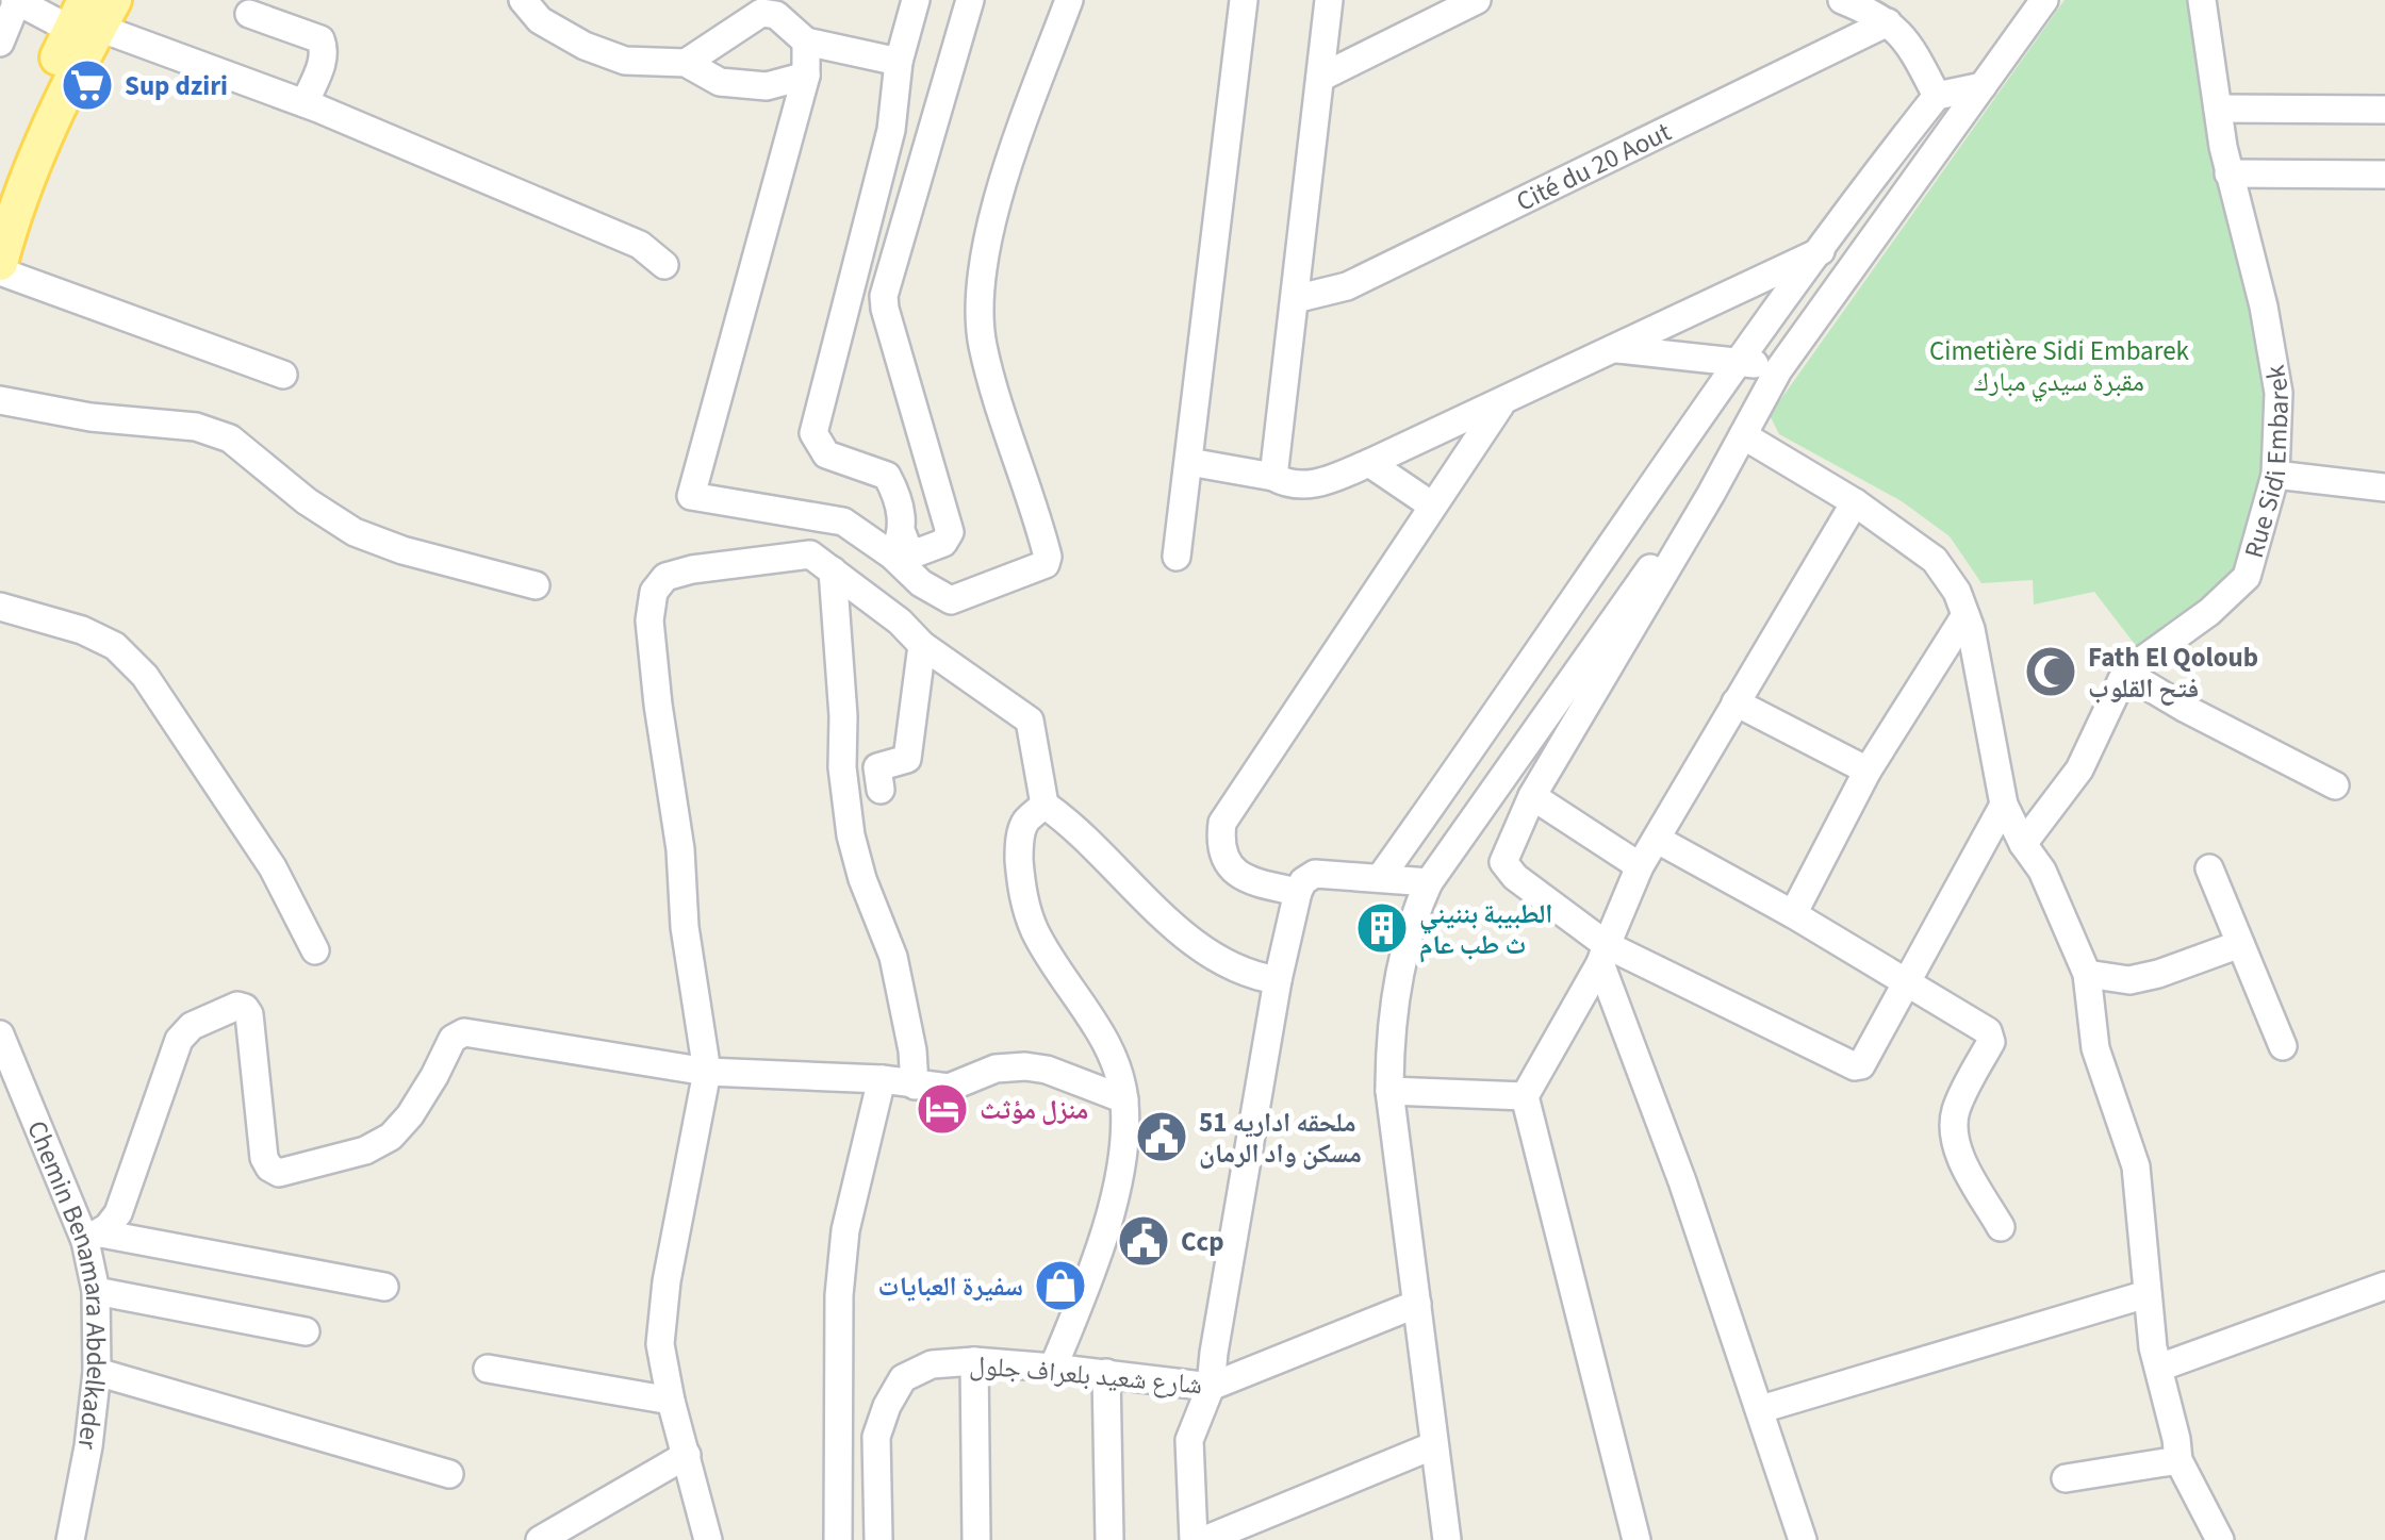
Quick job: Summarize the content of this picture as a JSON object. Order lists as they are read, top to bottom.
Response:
{
  "streets": {
    "street": [
      "Cité du 20 Aout",
      "Rue Sidi Embarek",
      "Chemin Benamara Abdelkader",
      "شارع شعيد بلعراف جلول"
    ]
  },
  "parks": ["Cimetière Sidi Embarek مقبرة سيدي مبارك"],
  "places": {
    "supermarket": ["Sup dziri"],
    "mosque": ["Fath El Qoloub فتح القلوب"],
    "building": ["الطبيبة بننيني ث طب عام"],
    "hotel": ["منزل مؤثث"],
    "public building": ["ملحقه اداريه 51 مسكن واد الرمان", "Ccp"],
    "shop": ["سفيرة العبايات"]
  }
}
